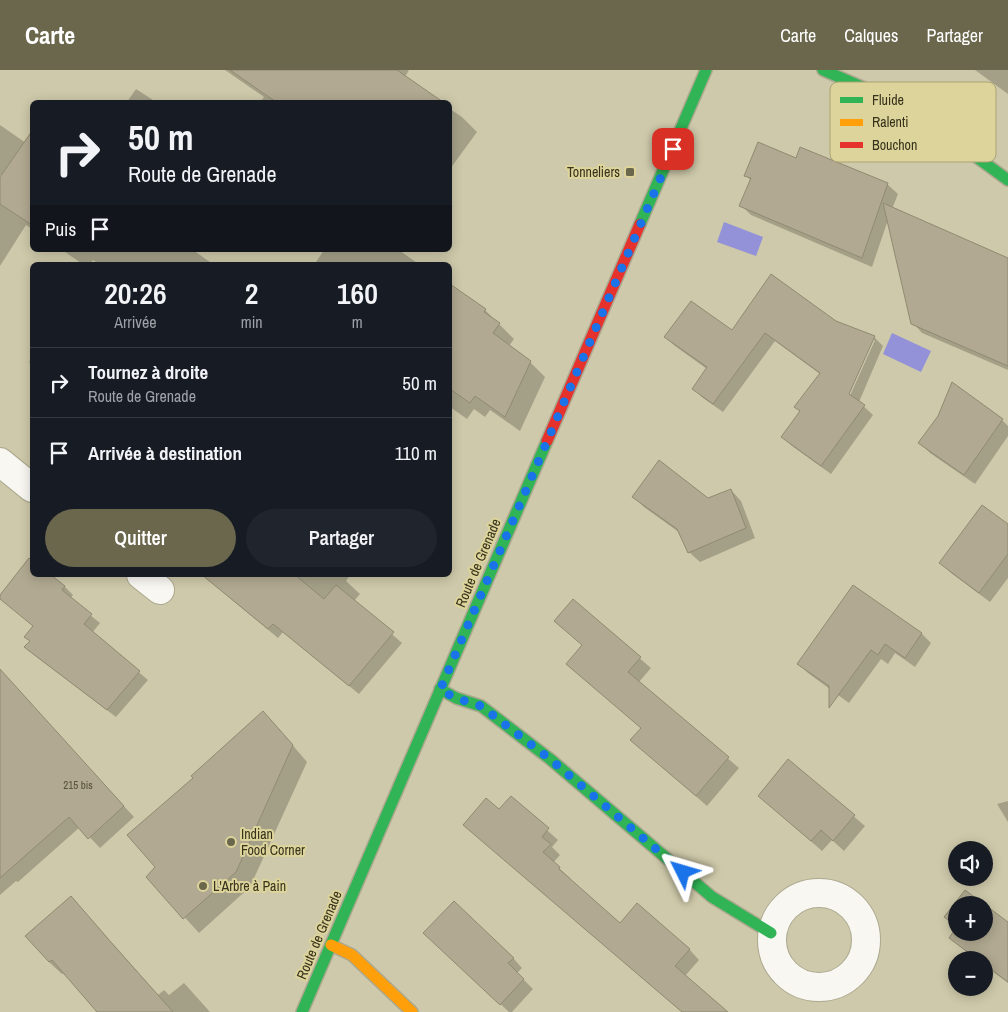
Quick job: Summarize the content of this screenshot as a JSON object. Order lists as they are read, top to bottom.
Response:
{
  "streets": {
    "main road": ["Route de Grenade"]
  },
  "places": {
    "transit": ["Tonneliers"],
    "other": ["Indian Food Corner", "L'Arbre à Pain"]
  },
  "house_numbers": ["215 bis"],
  "legend": ["Fluide", "Ralenti", "Bouchon"],
  "page": {
    "header": "Carte",
    "nav": ["Carte", "Calques", "Partager"],
    "turn": ["50 m", "Route de Grenade"],
    "then": "Puis",
    "eta": [
      "20:26",
      "Arrivée",
      "2",
      "min",
      "160",
      "m"
    ],
    "list": [
      {
        "name": "Tournez à droite",
        "note": "Route de Grenade",
        "value": "50 m"
      },
      {
        "name": "Arrivée à destination",
        "value": "110 m"
      }
    ],
    "buttons": ["Quitter", "Partager"],
    "map_buttons": ["+", "−"]
  }
}
